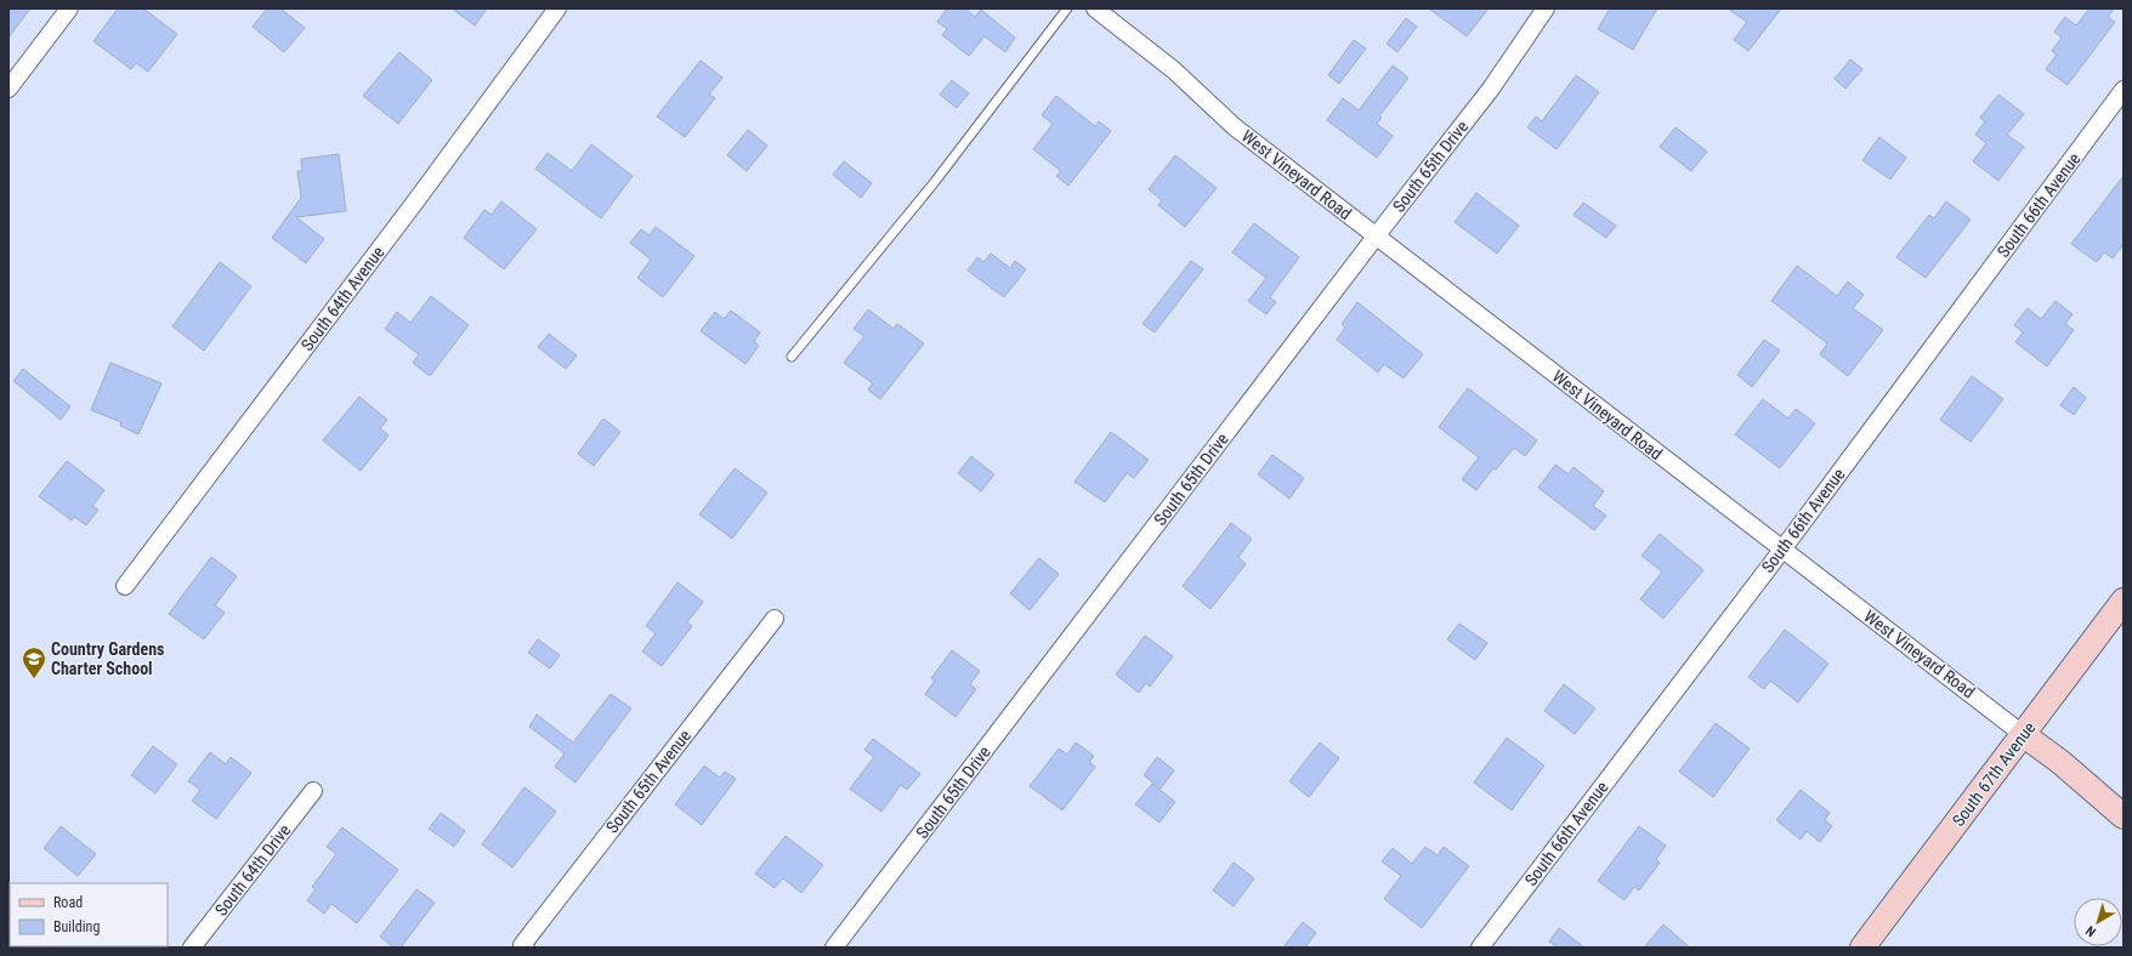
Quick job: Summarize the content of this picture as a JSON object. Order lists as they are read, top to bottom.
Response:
{
  "streets": {
    "main road": ["West Vineyard Road", "South 67th Avenue"],
    "street": [
      "South 65th Drive",
      "South 66th Avenue",
      "South 64th Avenue",
      "South 65th Avenue",
      "South 64th Drive"
    ]
  },
  "crossings": [
    ["South 65th Drive", "West Vineyard Road"],
    ["West Vineyard Road", "South 66th Avenue"],
    ["West Vineyard Road", "South 67th Avenue"]
  ],
  "places": {
    "school or university": ["Country Gardens Charter School"]
  },
  "legend": ["Road", "Building"],
  "north": "bottom left"
}
